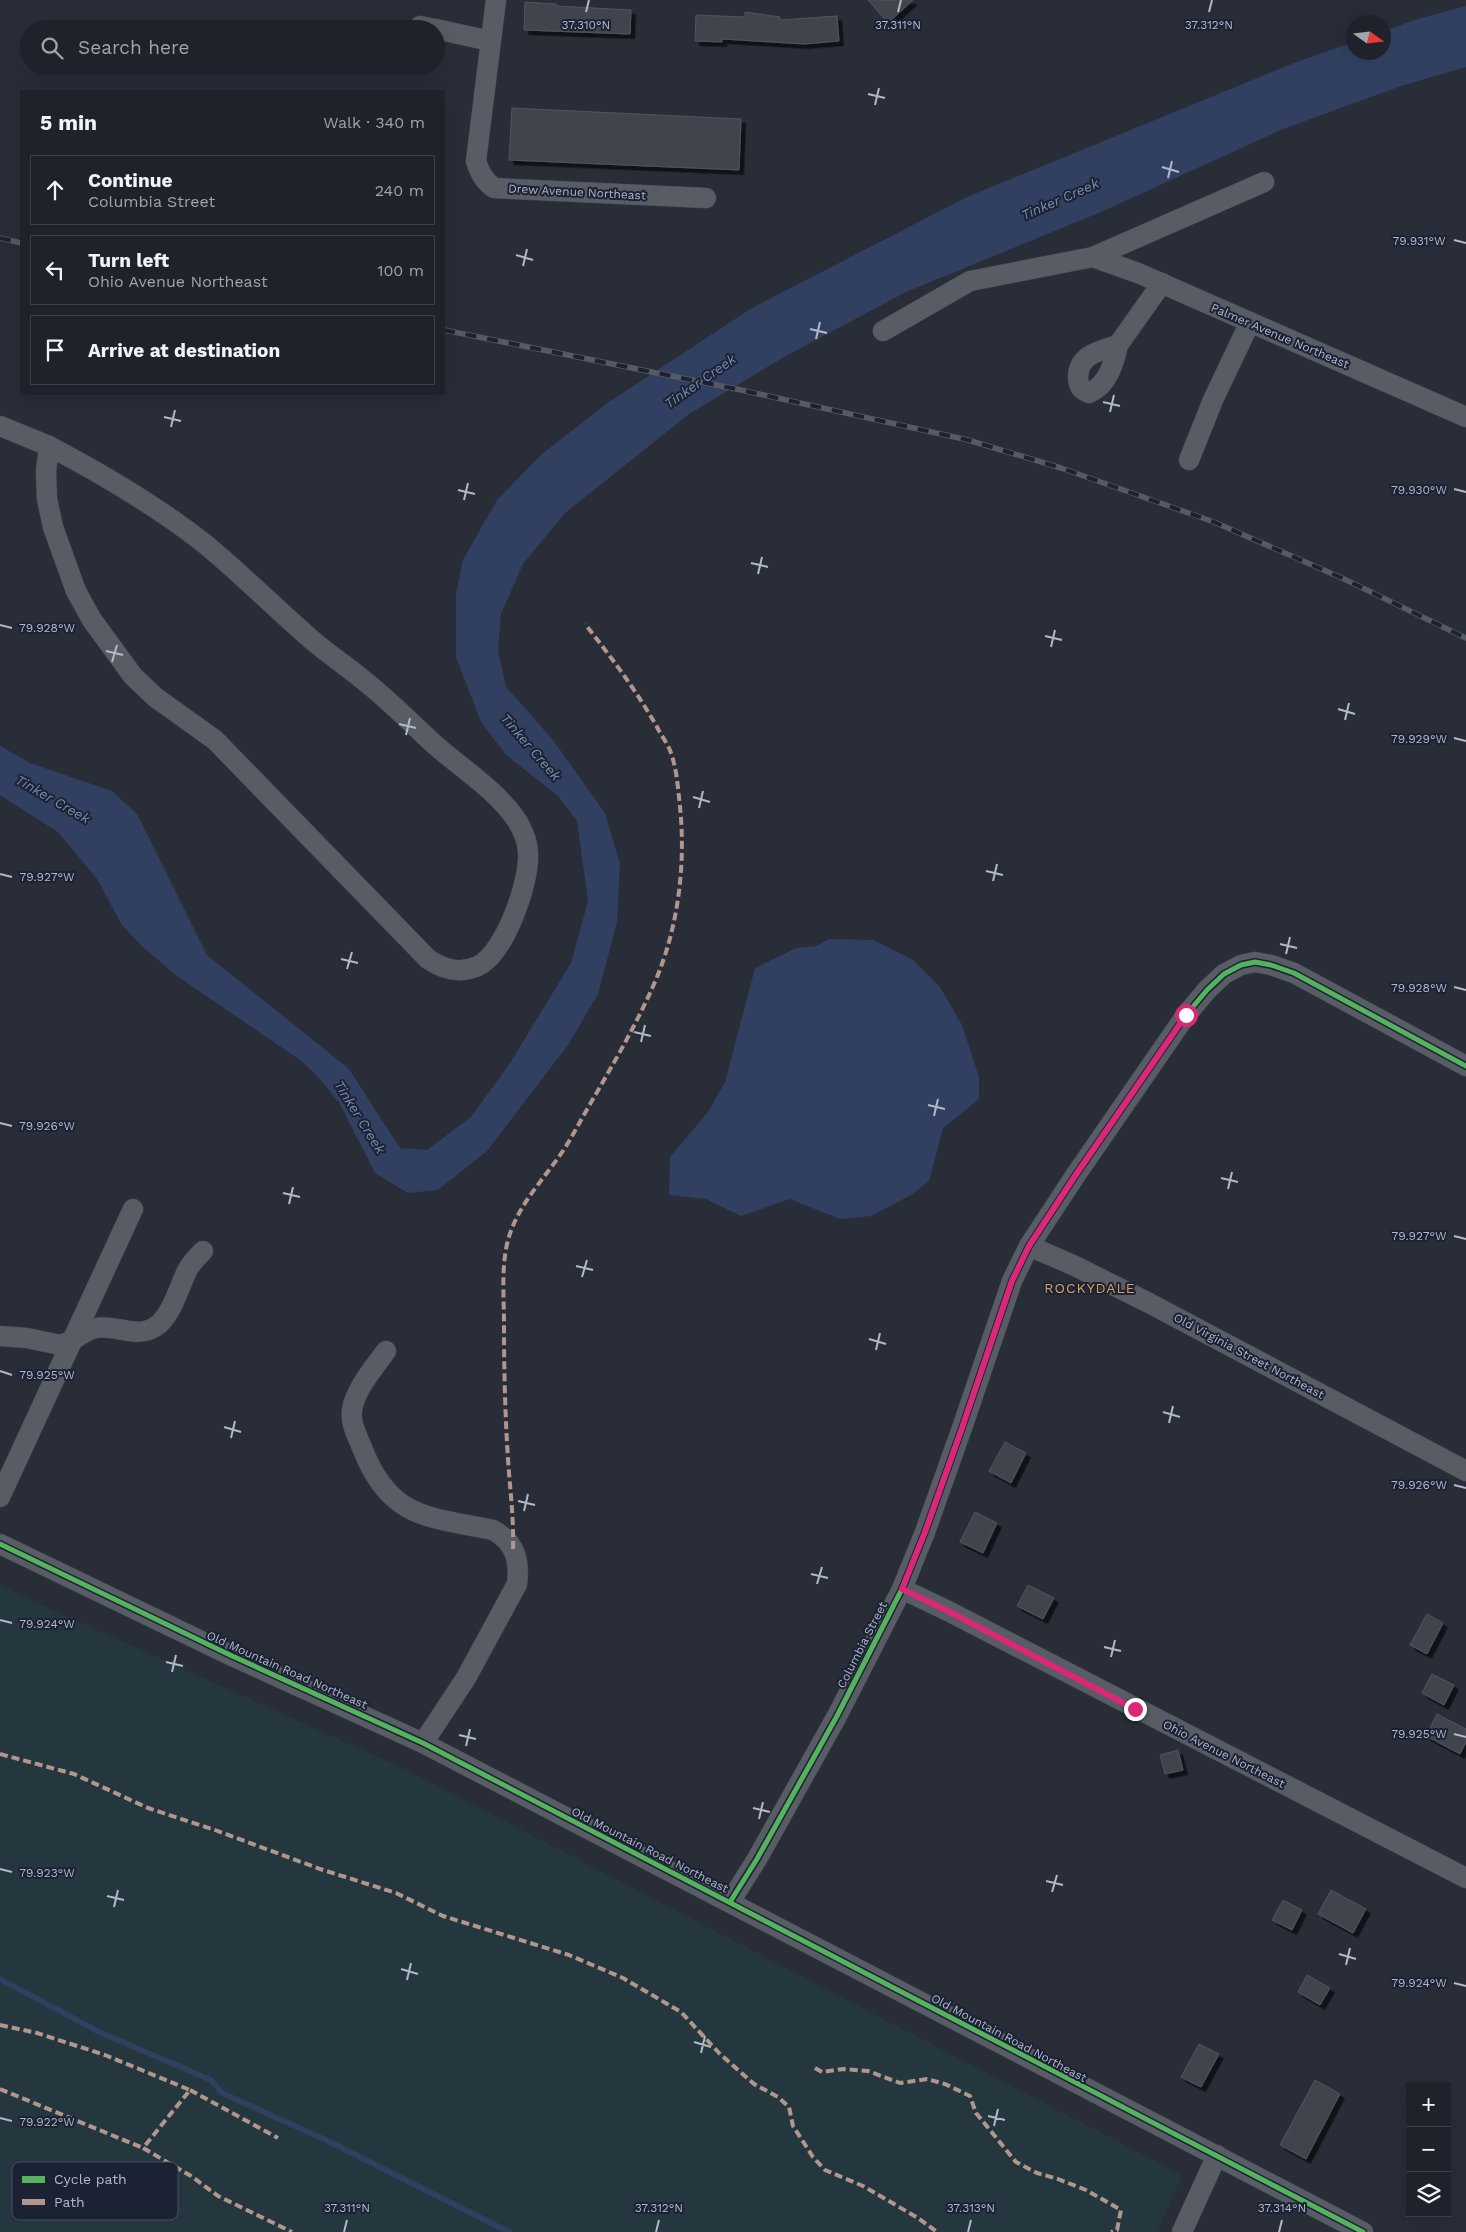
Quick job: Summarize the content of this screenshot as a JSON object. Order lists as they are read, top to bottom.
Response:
{
  "streets": {
    "street": [
      "Drew Avenue Northeast",
      "Palmer Avenue Northeast",
      "Old Virginia Street Northeast",
      "Columbia Street",
      "Old Mountain Road Northeast",
      "Ohio Avenue Northeast"
    ]
  },
  "crossings": [
    ["Old Virginia Street Northeast", "Columbia Street"],
    ["Columbia Street", "Old Mountain Road Northeast"],
    ["Columbia Street", "Ohio Avenue Northeast"]
  ],
  "districts": ["ROCKYDALE"],
  "water": ["Tinker Creek"],
  "legend": ["Cycle path", "Path"],
  "north": "right",
  "page": {
    "search": "Search here",
    "heading": ["5 min", "Walk · 340 m"],
    "list": [
      ["Continue", "Columbia Street", "240 m"],
      ["Turn left", "Ohio Avenue Northeast", "100 m"],
      "Arrive at destination"
    ],
    "map_buttons": ["+", "−"]
  },
  "coordinates": [
    "37.310°N",
    "37.311°N",
    "37.312°N",
    "79.931°W",
    "79.930°W",
    "79.928°W",
    "79.929°W",
    "79.927°W",
    "79.926°W",
    "79.925°W",
    "79.924°W",
    "79.923°W",
    "79.922°W",
    "37.313°N",
    "37.314°N"
  ]
}
